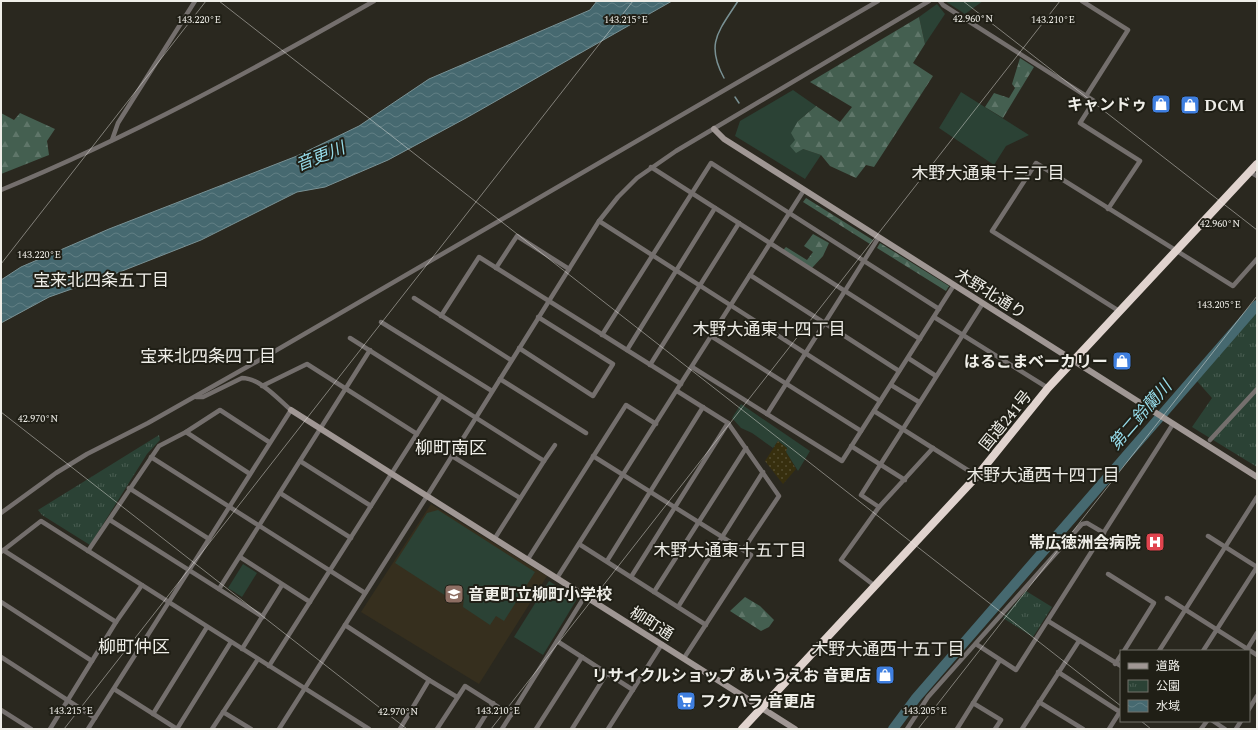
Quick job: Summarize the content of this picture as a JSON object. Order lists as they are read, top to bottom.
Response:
{
  "streets": {
    "highway": ["国道241号"],
    "street": ["木野北通り", "柳町通"]
  },
  "crossings": [
    ["木野北通り", "国道241号"],
    ["国道241号", "柳町通"]
  ],
  "districts": [
    "木野大通東十三丁目",
    "宝来北四条五丁目",
    "木野大通東十四丁目",
    "宝来北四条四丁目",
    "柳町南区",
    "木野大通西十四丁目",
    "木野大通東十五丁目",
    "柳町仲区",
    "木野大通西十五丁目"
  ],
  "water": ["音更川", "第二鈴蘭川"],
  "places": {
    "shop": [
      "キャンドゥ",
      "DCM",
      "はるこまベーカリー",
      "リサイクルショップ あいうえお 音更店"
    ],
    "hospital": ["帯広徳洲会病院"],
    "school or university": ["音更町立柳町小学校"],
    "supermarket": ["フクハラ 音更店"]
  },
  "legend": ["道路", "公園", "水域"],
  "coordinates": [
    "42.960°N",
    "143.215°E",
    "143.220°E",
    "143.210°E",
    "143.205°E",
    "42.970°N"
  ]
}
